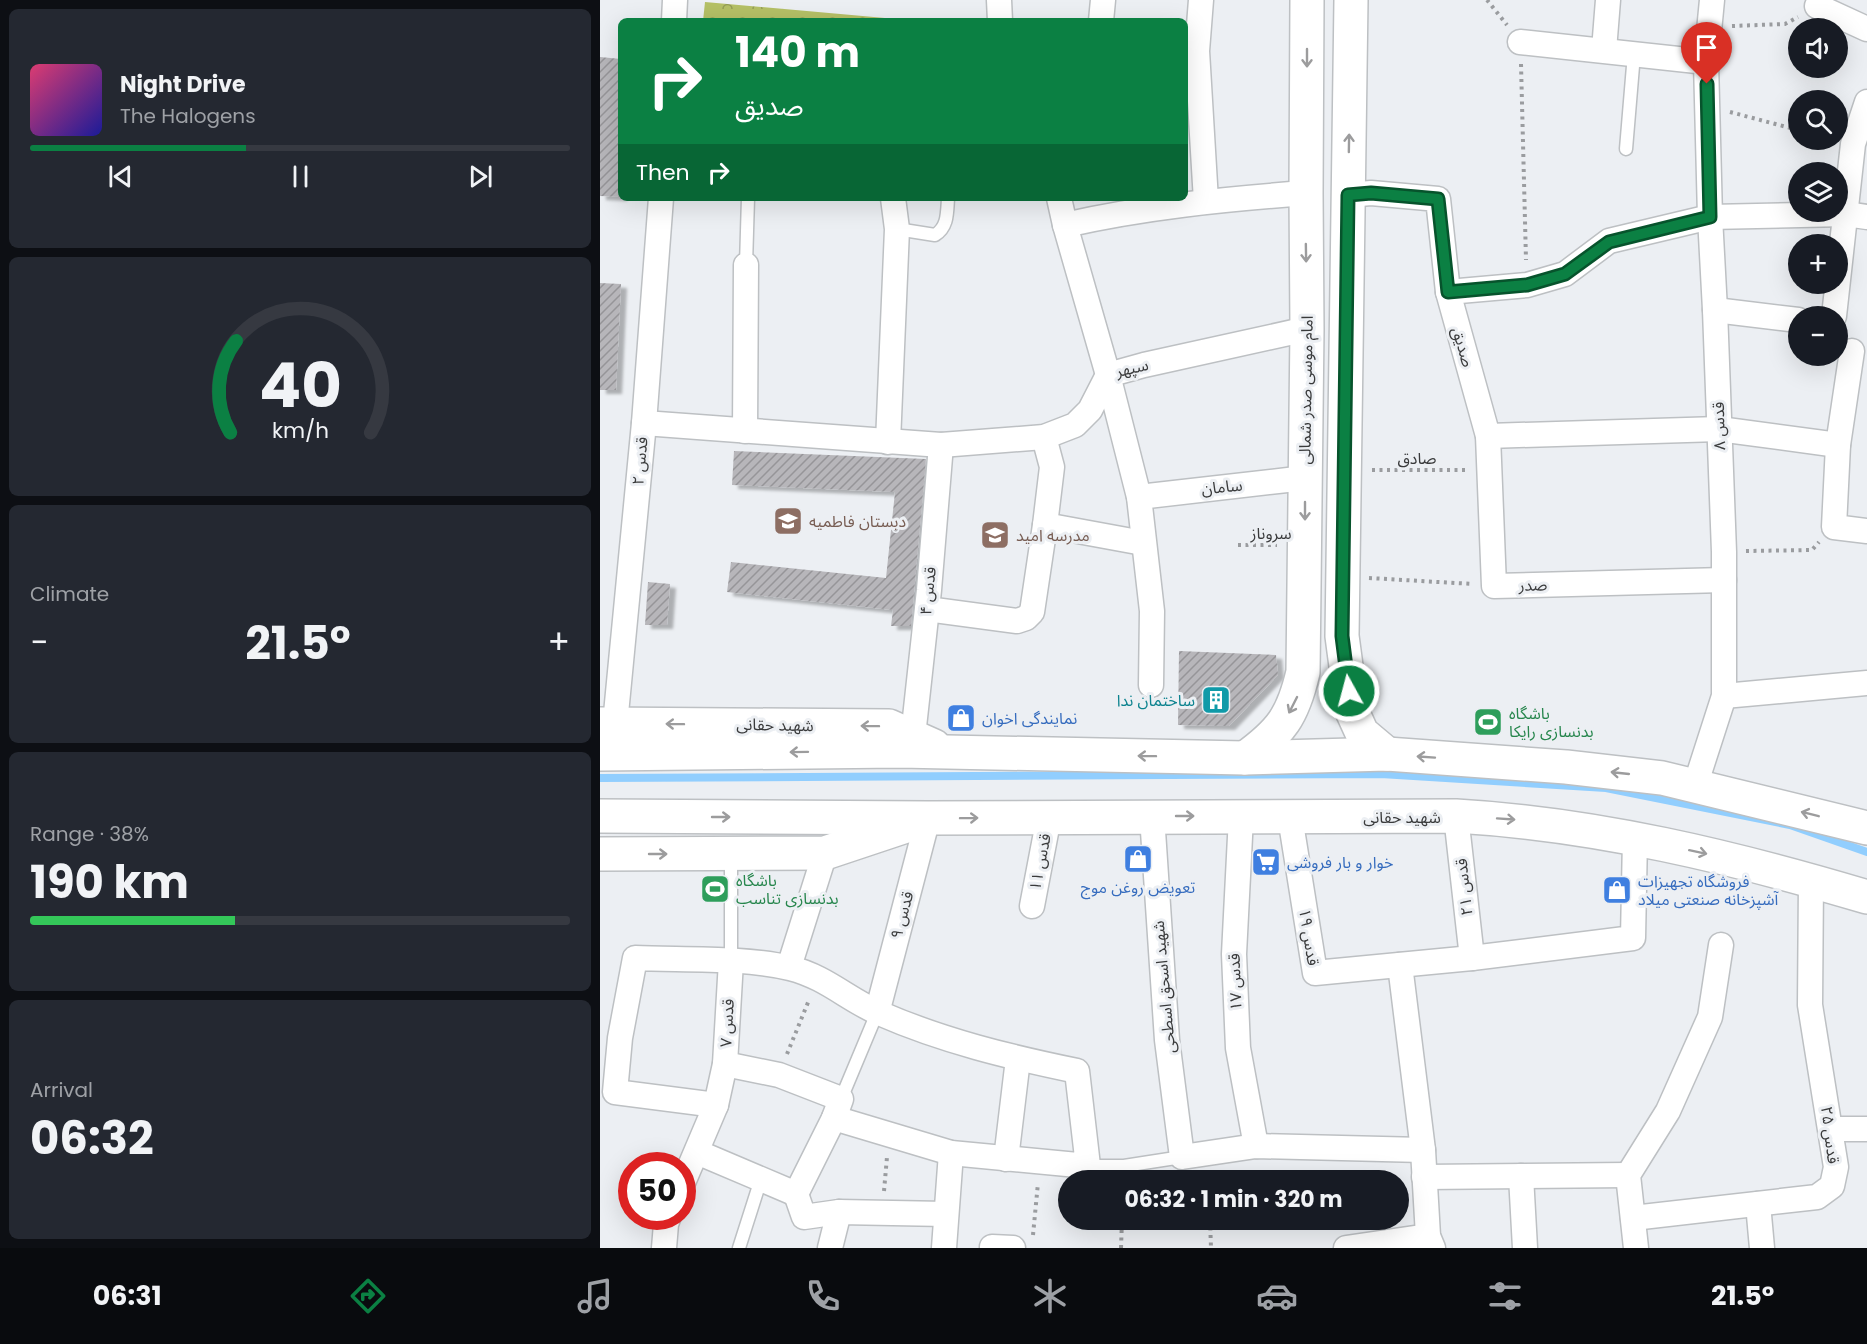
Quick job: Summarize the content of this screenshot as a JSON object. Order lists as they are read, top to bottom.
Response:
{
  "streets": {
    "main road": ["امام موسی صدر شمالی", "شهید حقانی"],
    "street": [
      "صدیق",
      "سپهر",
      "قدس ۸",
      "قدس ۲",
      "سامان",
      "صدر",
      "قدس ۴",
      "قدس ۱۱",
      "قدس ۲۱",
      "قدس ۹",
      "قدس ۱۹",
      "قدس ۱۷",
      "شهید اسحق اسطحی",
      "قدس ۷",
      "قدس ۲۵"
    ],
    "path": ["صادق", "سروناز"]
  },
  "crossings": [
    ["صدیق", "صادق"],
    ["صدیق", "صدر"],
    ["سپهر", "امام موسی صدر شمالی"],
    ["امام موسی صدر شمالی", "سامان"],
    ["امام موسی صدر شمالی", "سروناز"],
    ["امام موسی صدر شمالی", "شهید حقانی"],
    ["قدس ۸", "صدر"],
    ["قدس ۸", "شهید حقانی"],
    ["قدس ۲", "شهید حقانی"],
    ["قدس ۴", "شهید حقانی"],
    ["شهید حقانی", "قدس ۱۱"],
    ["شهید حقانی", "قدس ۲۱"],
    ["شهید حقانی", "قدس ۹"],
    ["شهید حقانی", "قدس ۱۹"],
    ["شهید حقانی", "قدس ۱۷"],
    ["شهید حقانی", "شهید اسحق اسطحی"],
    ["شهید حقانی", "قدس ۷"],
    ["شهید حقانی", "قدس ۲۵"]
  ],
  "places": {
    "school or university": ["دبستان فاطمیه", "مدرسه امید"],
    "building": ["ساختمان ندا"],
    "shop": ["نمایندگی اخوان", "تعویض روغن موج", "فروشگاه تجهیزات آشپزخانه صنعتی میلاد"],
    "sports": ["باشگاه بدنسازی رایکا", "باشگاه بدنسازی تناسب"],
    "supermarket": ["خوار و بار فروشی"]
  },
  "page": {
    "map_buttons": ["+", "−"],
    "turn": ["140 m", "صدیق"],
    "song": ["Night Drive", "The Halogens"],
    "then": "Then",
    "tile": [
      "Climate",
      ["Range · 38%", "190 km"],
      ["Arrival", "06:32"]
    ],
    "heat": ["−", "21.5°", "+"],
    "limit": "50",
    "trip": "06:32 · 1 min · 320 m",
    "tabs": ["06:31", "21.5°"],
    "gauge": ["40", "km/h"]
  }
}
